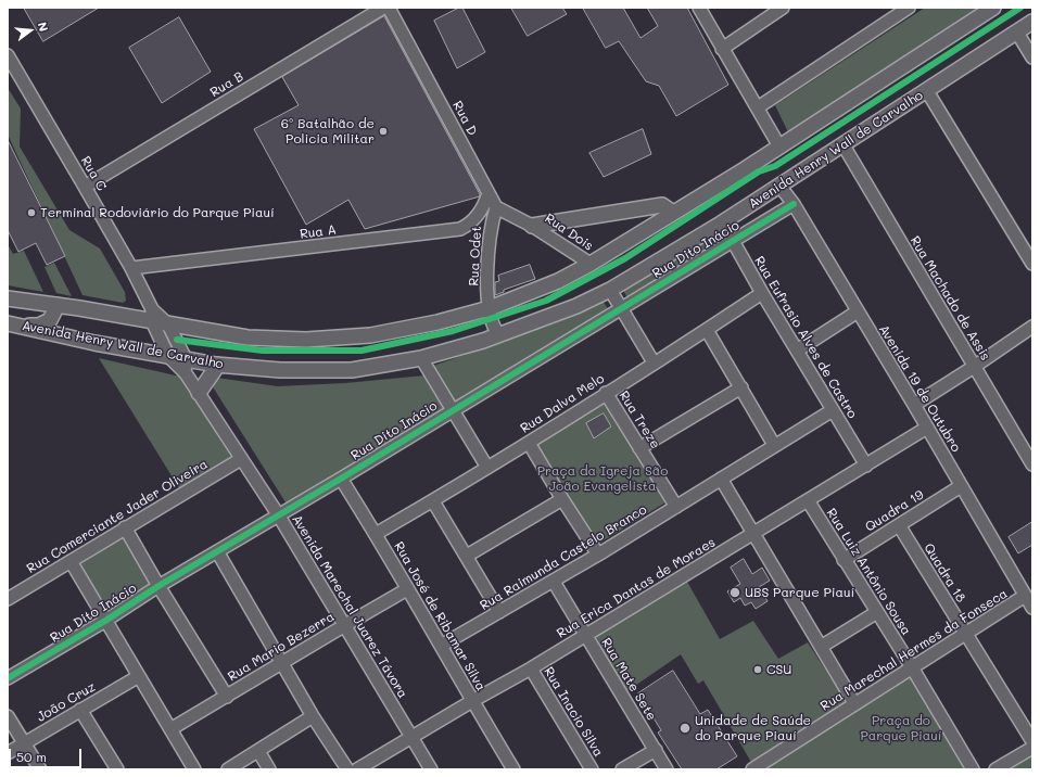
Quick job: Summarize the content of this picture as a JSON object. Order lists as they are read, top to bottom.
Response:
{
  "streets": {
    "main road": ["Avenida Henry Wall de Carvalho"],
    "street": [
      "Rua B",
      "Rua D",
      "Rua C",
      "Rua A",
      "Rua Dois",
      "Rua Dito Inácio",
      "Rua Odet",
      "Rua Machado de Assis",
      "Rua Eufrasio Alves de Castro",
      "Avenida 19 de Outubro",
      "Rua Dalva Melo",
      "Rua Treze",
      "Quadra 19",
      "Rua Comerciante Jader Oliveira",
      "Rua Raimunda Castelo Branco",
      "Rua Luiz Antônio Sousa",
      "Quadra 18",
      "Rua Erica Dantas de Moraes",
      "Avenida Marechal Juarez Távora",
      "Rua José de Ribamar Silva",
      "Rua Mario Bezerra",
      "Rua Marechal Hermes da Fonseca",
      "Rua Mate Sete",
      "João Cruz",
      "Rua Inacio Silva"
    ]
  },
  "crossings": [
    ["Rua B", "Rua C"],
    ["Rua D", "Rua A"],
    ["Rua D", "Rua Odet"],
    ["Avenida Henry Wall de Carvalho", "Rua C"],
    ["Avenida Henry Wall de Carvalho", "Rua Dois"],
    ["Avenida Henry Wall de Carvalho", "Rua Odet"],
    ["Avenida Henry Wall de Carvalho", "Rua Machado de Assis"],
    ["Avenida Henry Wall de Carvalho", "Rua Eufrasio Alves de Castro"],
    ["Avenida Henry Wall de Carvalho", "Avenida 19 de Outubro"],
    ["Avenida Henry Wall de Carvalho", "Avenida Marechal Juarez Távora"],
    ["Rua C", "Rua A"],
    ["Rua Dito Inácio", "Rua Eufrasio Alves de Castro"],
    ["Rua Dito Inácio", "Avenida 19 de Outubro"],
    ["Rua Dito Inácio", "Avenida Marechal Juarez Távora"],
    ["Rua Dito Inácio", "Rua José de Ribamar Silva"],
    ["Rua Eufrasio Alves de Castro", "Rua Dalva Melo"],
    ["Rua Eufrasio Alves de Castro", "Rua Raimunda Castelo Branco"],
    ["Rua Eufrasio Alves de Castro", "Rua Erica Dantas de Moraes"],
    ["Avenida 19 de Outubro", "Quadra 19"],
    ["Avenida 19 de Outubro", "Rua Erica Dantas de Moraes"],
    ["Avenida 19 de Outubro", "Rua Marechal Hermes da Fonseca"],
    ["Rua Dalva Melo", "Rua Treze"],
    ["Rua Dalva Melo", "Rua José de Ribamar Silva"],
    ["Rua Treze", "Rua Raimunda Castelo Branco"],
    ["Quadra 19", "Rua Luiz Antônio Sousa"],
    ["Quadra 19", "Quadra 18"],
    ["Rua Comerciante Jader Oliveira", "Avenida Marechal Juarez Távora"],
    ["Rua Raimunda Castelo Branco", "Rua José de Ribamar Silva"],
    ["Rua Raimunda Castelo Branco", "Rua Mate Sete"],
    ["Rua Luiz Antônio Sousa", "Rua Erica Dantas de Moraes"],
    ["Rua Luiz Antônio Sousa", "Rua Marechal Hermes da Fonseca"],
    ["Quadra 18", "Rua Marechal Hermes da Fonseca"],
    ["Rua Erica Dantas de Moraes", "Avenida Marechal Juarez Távora"],
    ["Rua Erica Dantas de Moraes", "Rua José de Ribamar Silva"],
    ["Rua Erica Dantas de Moraes", "Rua Mate Sete"],
    ["Rua Erica Dantas de Moraes", "Rua Inacio Silva"],
    ["Avenida Marechal Juarez Távora", "Rua Mario Bezerra"],
    ["Rua José de Ribamar Silva", "Rua Mario Bezerra"]
  ],
  "parks": ["Praça da Igreja São João Evangelista", "Praça do Parque Piauí"],
  "places": [
    "6º Batalhão de Policia Militar",
    "Terminal Rodoviário do Parque Piauí",
    "UBS Parque Piauí",
    "CSU",
    "Unidade de Saúde do Parque Piauí"
  ],
  "scale_bar": "50 m",
  "north": "right"
}
